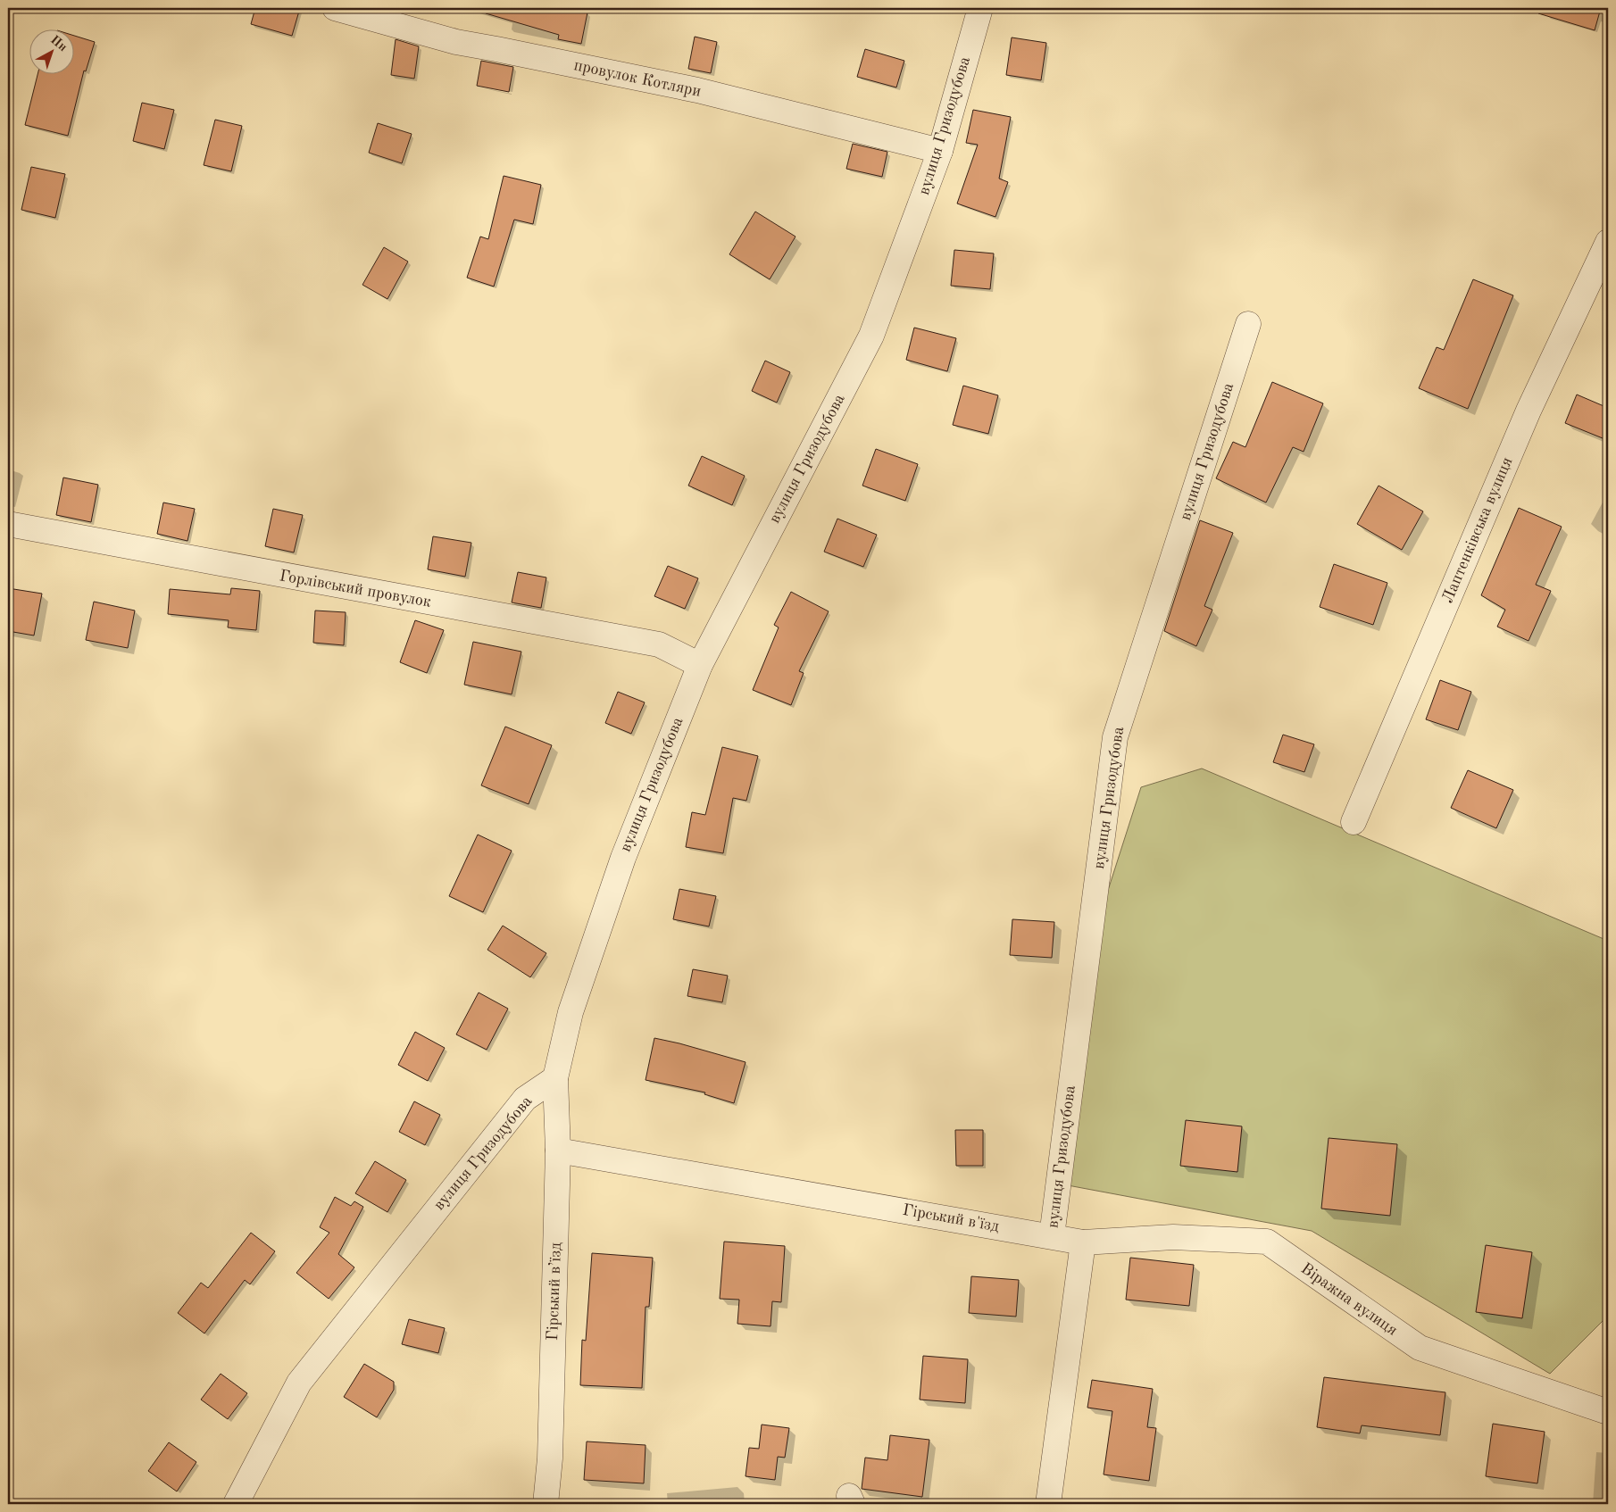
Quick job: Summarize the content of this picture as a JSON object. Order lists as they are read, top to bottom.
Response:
{
  "streets": {
    "street": [
      "провулок Котляри",
      "вулиця Гризодубова",
      "Лаптенківська вулиця",
      "Горлівський провулок",
      "Гірський в'їзд",
      "Гірський в’їзд",
      "Віражна вулиця"
    ]
  },
  "crossings": [
    ["провулок Котляри", "вулиця Гризодубова"],
    ["вулиця Гризодубова", "Горлівський провулок"],
    ["вулиця Гризодубова", "Гірський в'їзд"],
    ["вулиця Гризодубова", "Гірський в’їзд"],
    ["Гірський в'їзд", "Гірський в’їзд"],
    ["Гірський в'їзд", "Віражна вулиця"]
  ],
  "north": "top right"
}
